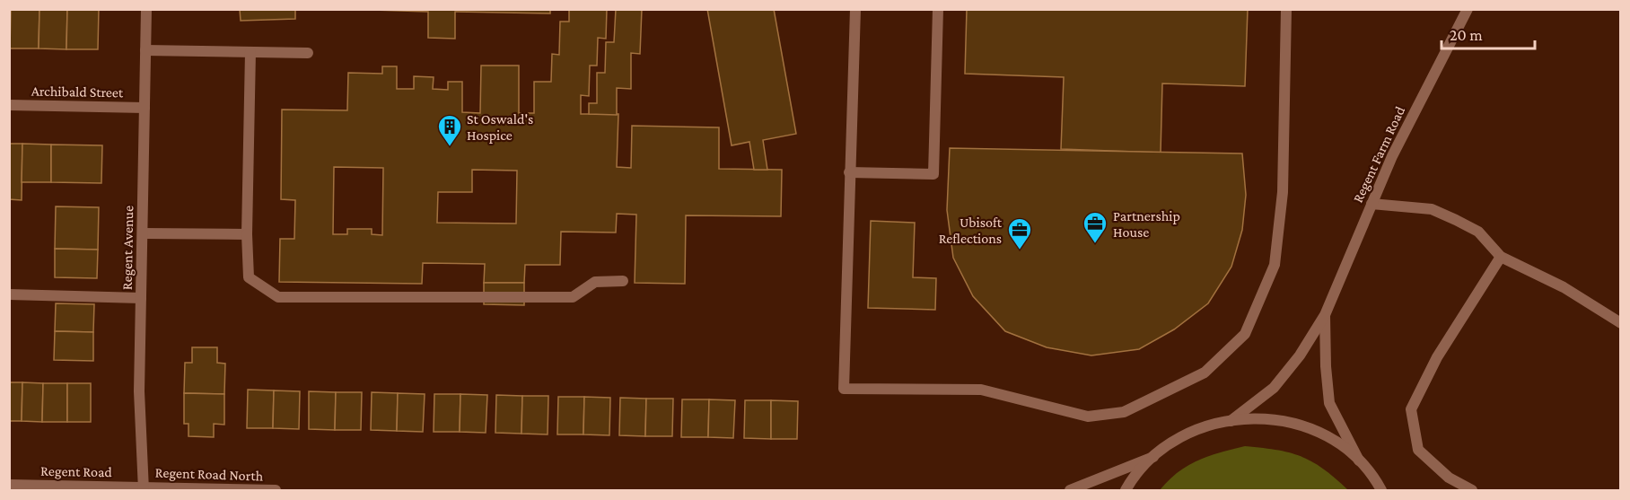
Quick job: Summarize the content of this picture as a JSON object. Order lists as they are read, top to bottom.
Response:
{
  "streets": {
    "street": [
      "Archibald Street",
      "Regent Farm Road",
      "Regent Avenue",
      "Regent Road",
      "Regent Road North"
    ]
  },
  "crossings": [
    ["Archibald Street", "Regent Avenue"],
    ["Regent Avenue", "Regent Road"],
    ["Regent Avenue", "Regent Road North"],
    ["Regent Road", "Regent Road North"]
  ],
  "places": {
    "building": ["St Oswald's Hospice"],
    "office": ["Partnership House", "Ubisoft Reflections"]
  },
  "scale_bar": "20 m"
}
